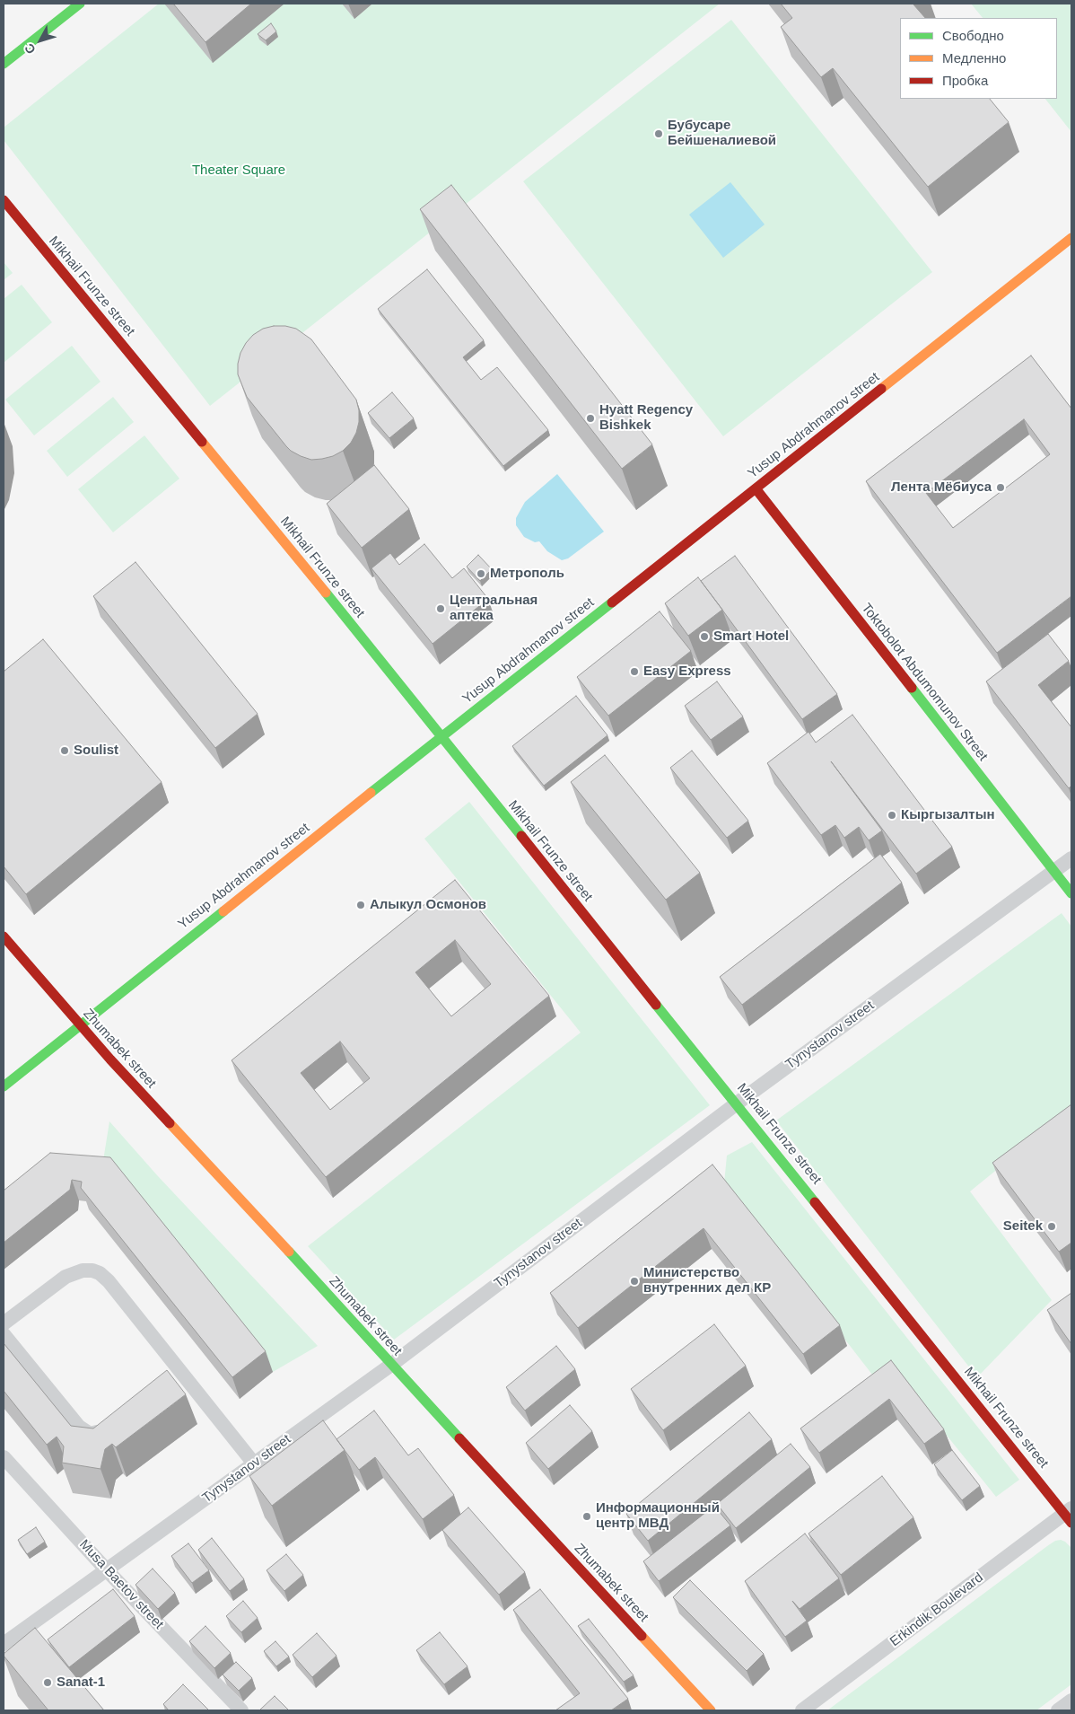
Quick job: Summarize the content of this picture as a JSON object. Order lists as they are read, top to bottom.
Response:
{
  "streets": {
    "main road": [
      "Mikhail Frunze street",
      "Yusup Abdrahmanov street",
      "Toktobolot Abdumomunov Street",
      "Zhumabek street"
    ],
    "street": ["Tynystanov street", "Musa Baetov street", "Erkindik Boulevard"]
  },
  "crossings": [
    ["Mikhail Frunze street", "Yusup Abdrahmanov street"],
    ["Mikhail Frunze street", "Tynystanov street"],
    ["Mikhail Frunze street", "Erkindik Boulevard"],
    ["Yusup Abdrahmanov street", "Toktobolot Abdumomunov Street"],
    ["Yusup Abdrahmanov street", "Zhumabek street"],
    ["Toktobolot Abdumomunov Street", "Tynystanov street"],
    ["Tynystanov street", "Zhumabek street"],
    ["Tynystanov street", "Musa Baetov street"]
  ],
  "parks": ["Theater Square"],
  "places": [
    "Бубусаре Бейшеналиевой",
    "Hyatt Regency Bishkek",
    "Лента Мёбиуса",
    "Метрополь",
    "Центральная аптека",
    "Smart Hotel",
    "Easy Express",
    "Soulist",
    "Кыргызалтын",
    "Алыкул Осмонов",
    "Seitek",
    "Министерство внутренних дел КР",
    "Информационный центр МВД",
    "Sanat-1"
  ],
  "legend": ["Свободно", "Медленно", "Пробка"],
  "north": "bottom left"
}
